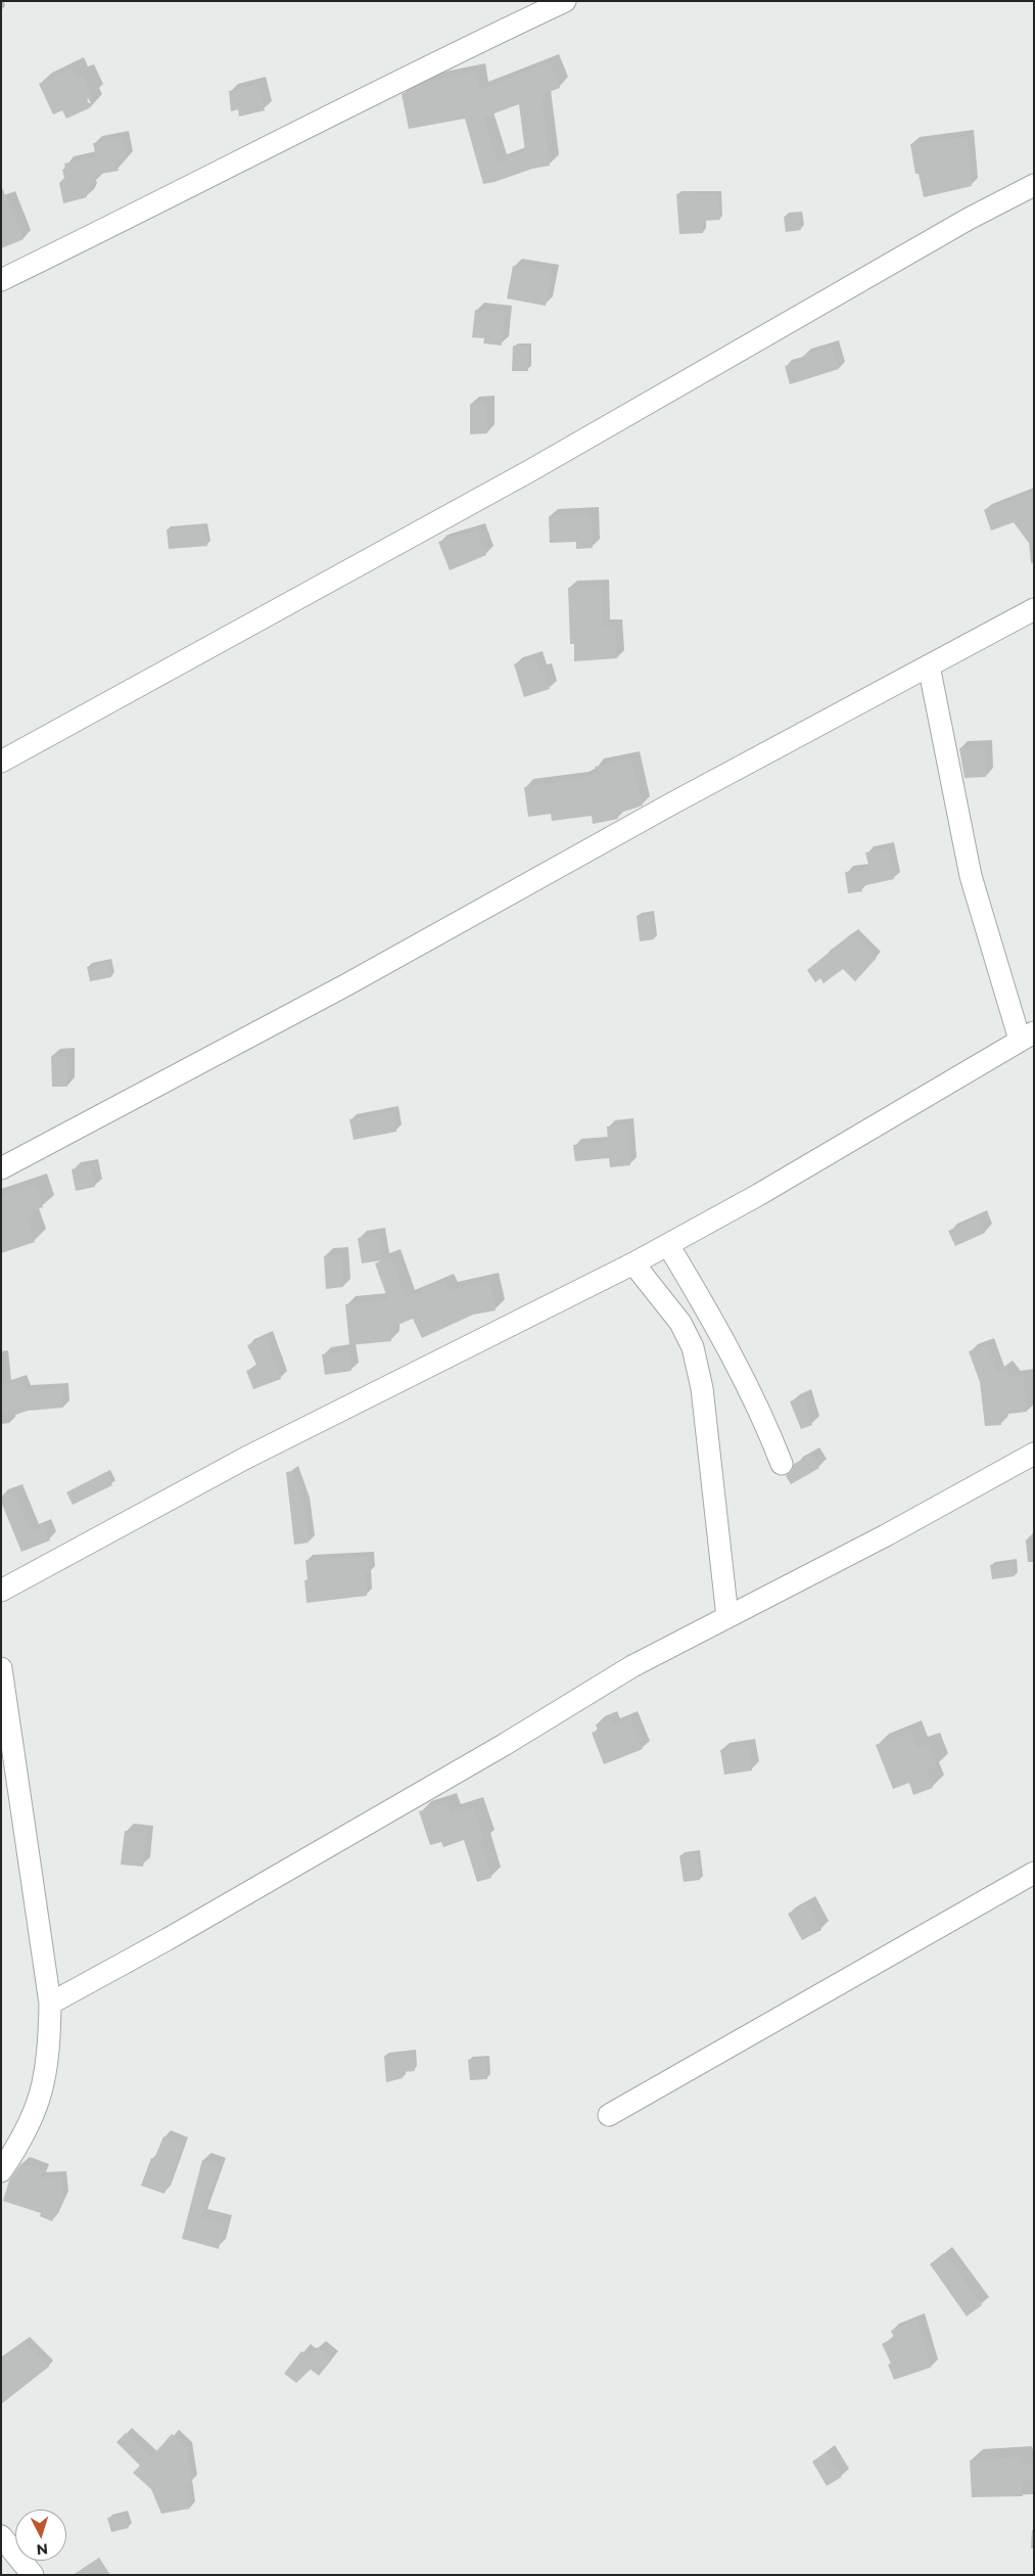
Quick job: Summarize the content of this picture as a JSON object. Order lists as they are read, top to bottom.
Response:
{
  "north": "bottom"
}
